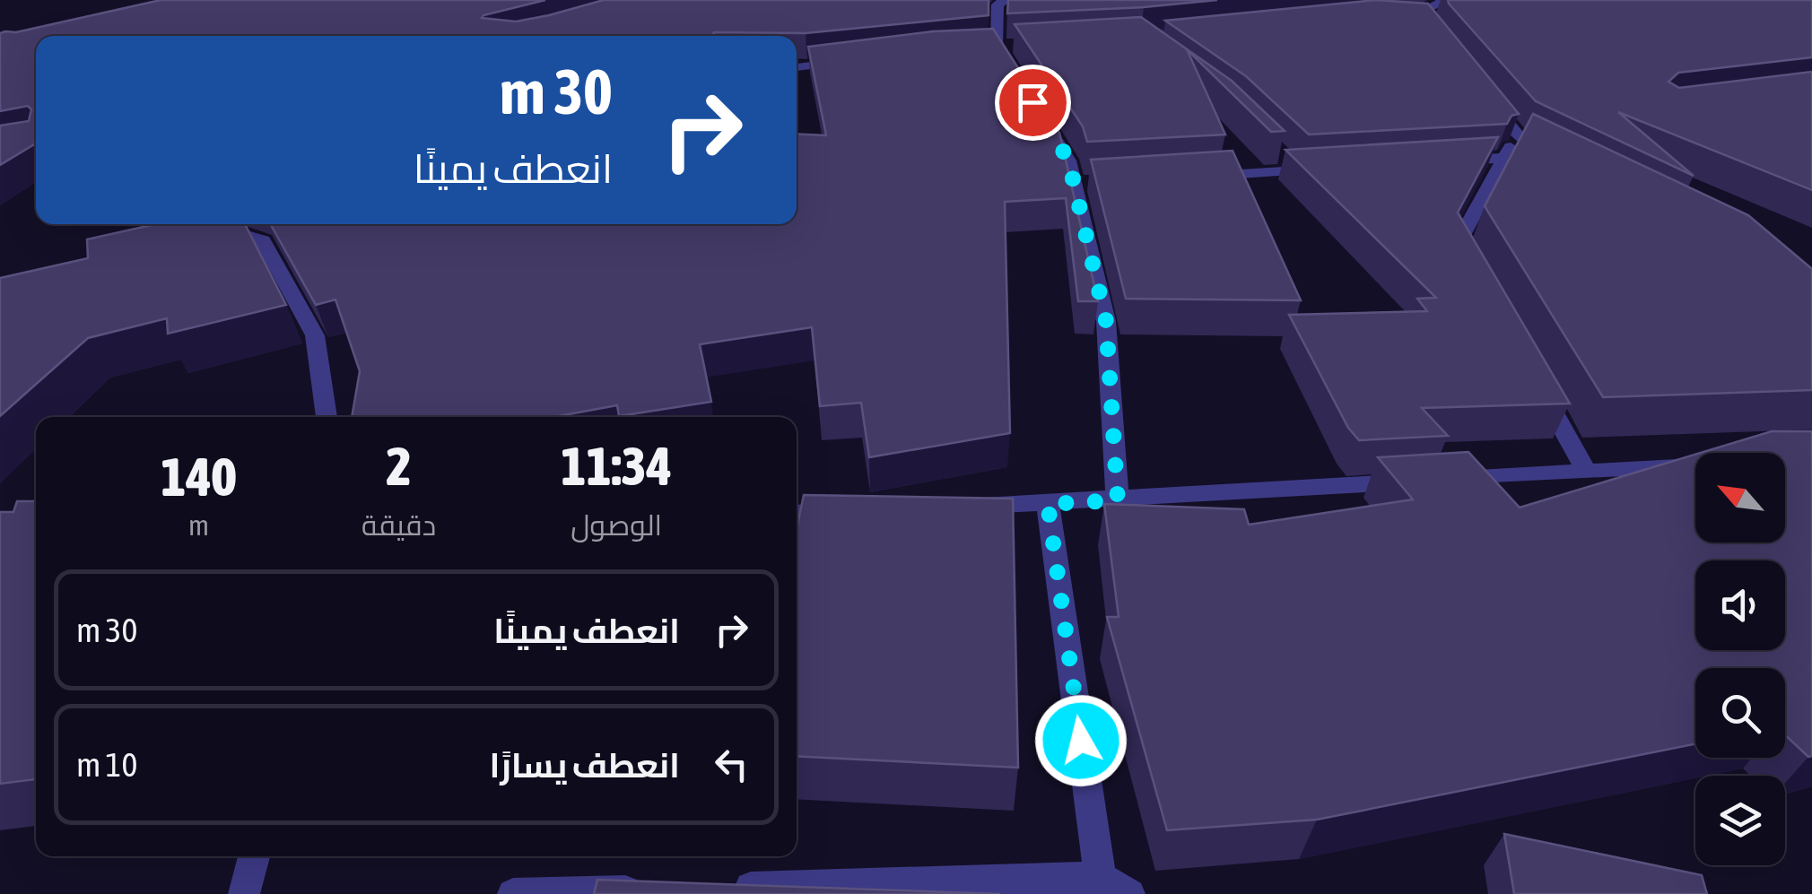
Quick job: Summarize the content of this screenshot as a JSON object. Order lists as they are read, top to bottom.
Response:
{
  "north": "top left",
  "page": {
    "turn": ["30 m", "انعطف يمينًا"],
    "eta": [
      "11:34",
      "الوصول",
      "2",
      "دقيقة",
      "140",
      "m"
    ],
    "list": [
      {
        "name": "انعطف يمينًا",
        "value": "30 m"
      },
      {
        "name": "انعطف يسارًا",
        "value": "10 m"
      }
    ]
  }
}
